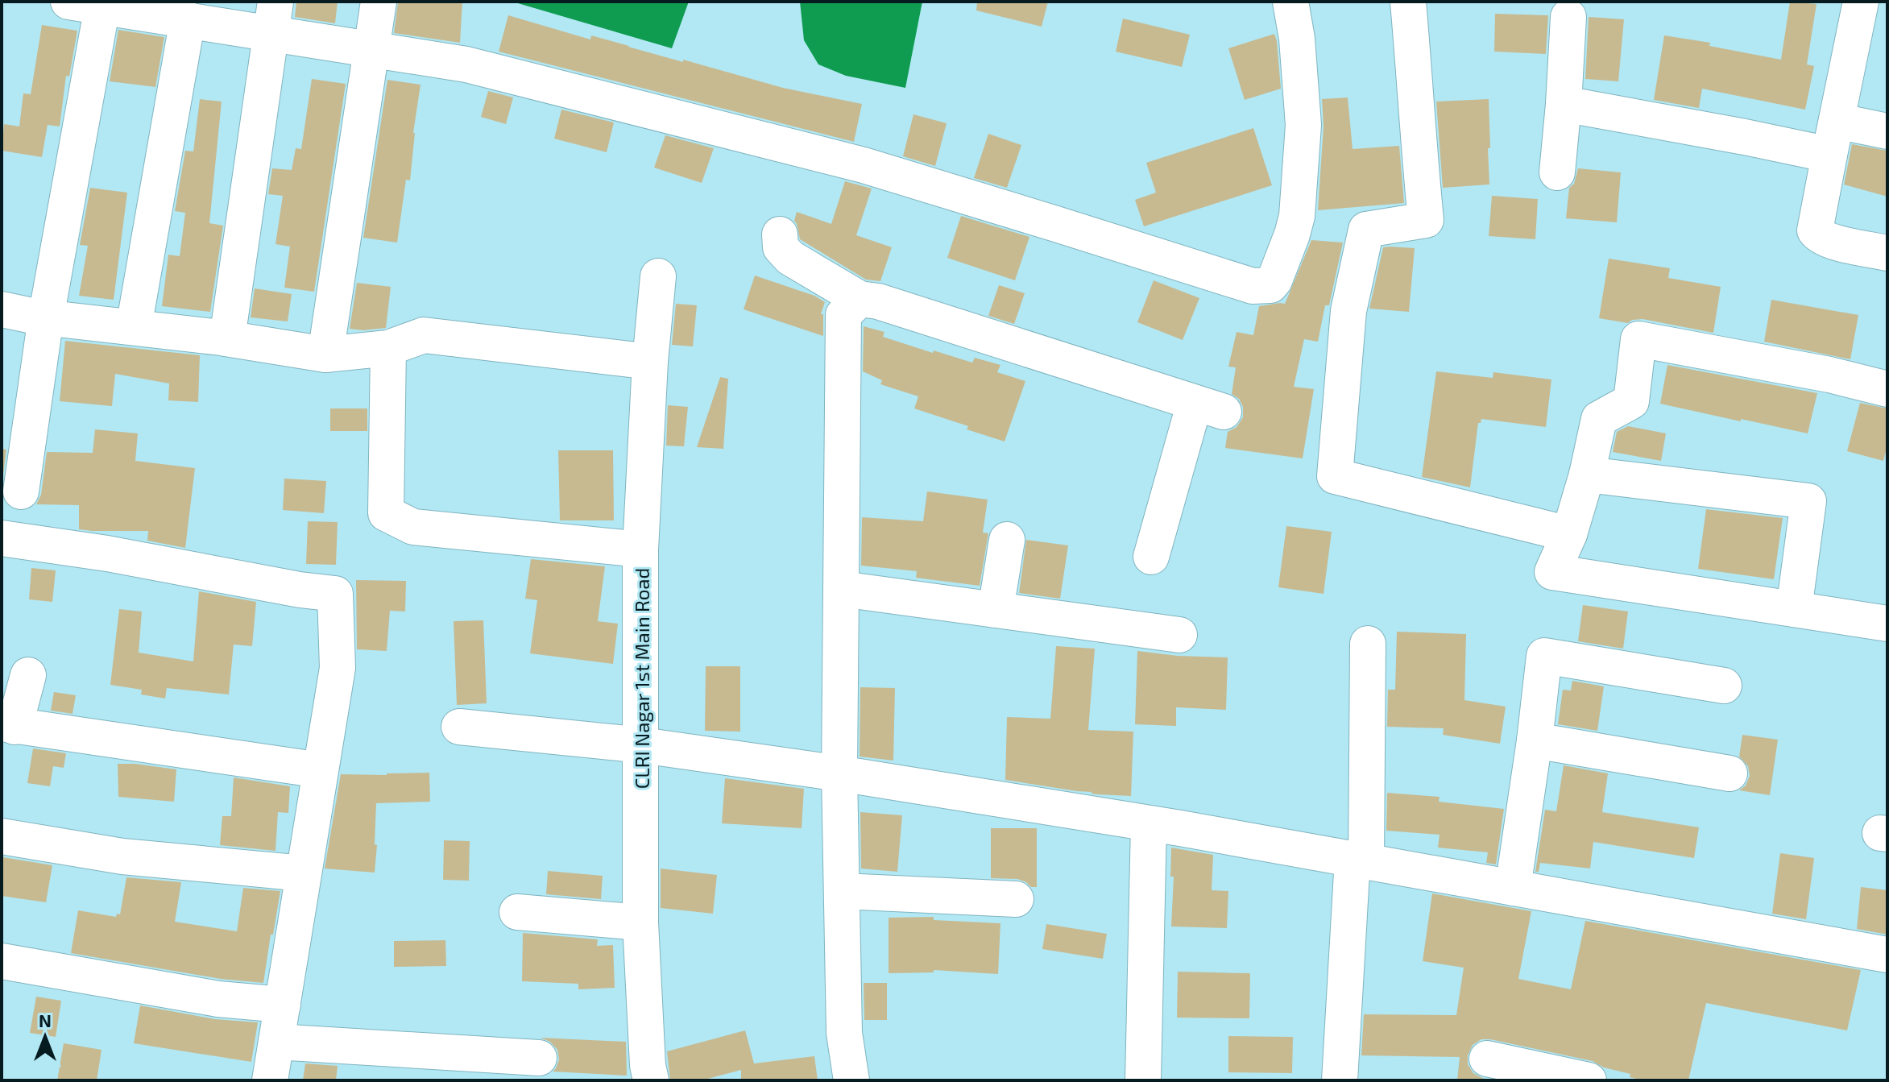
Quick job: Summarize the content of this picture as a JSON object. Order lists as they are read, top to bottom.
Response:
{
  "streets": {
    "street": ["CLRI Nagar 1st Main Road"]
  },
  "north": "top"
}
